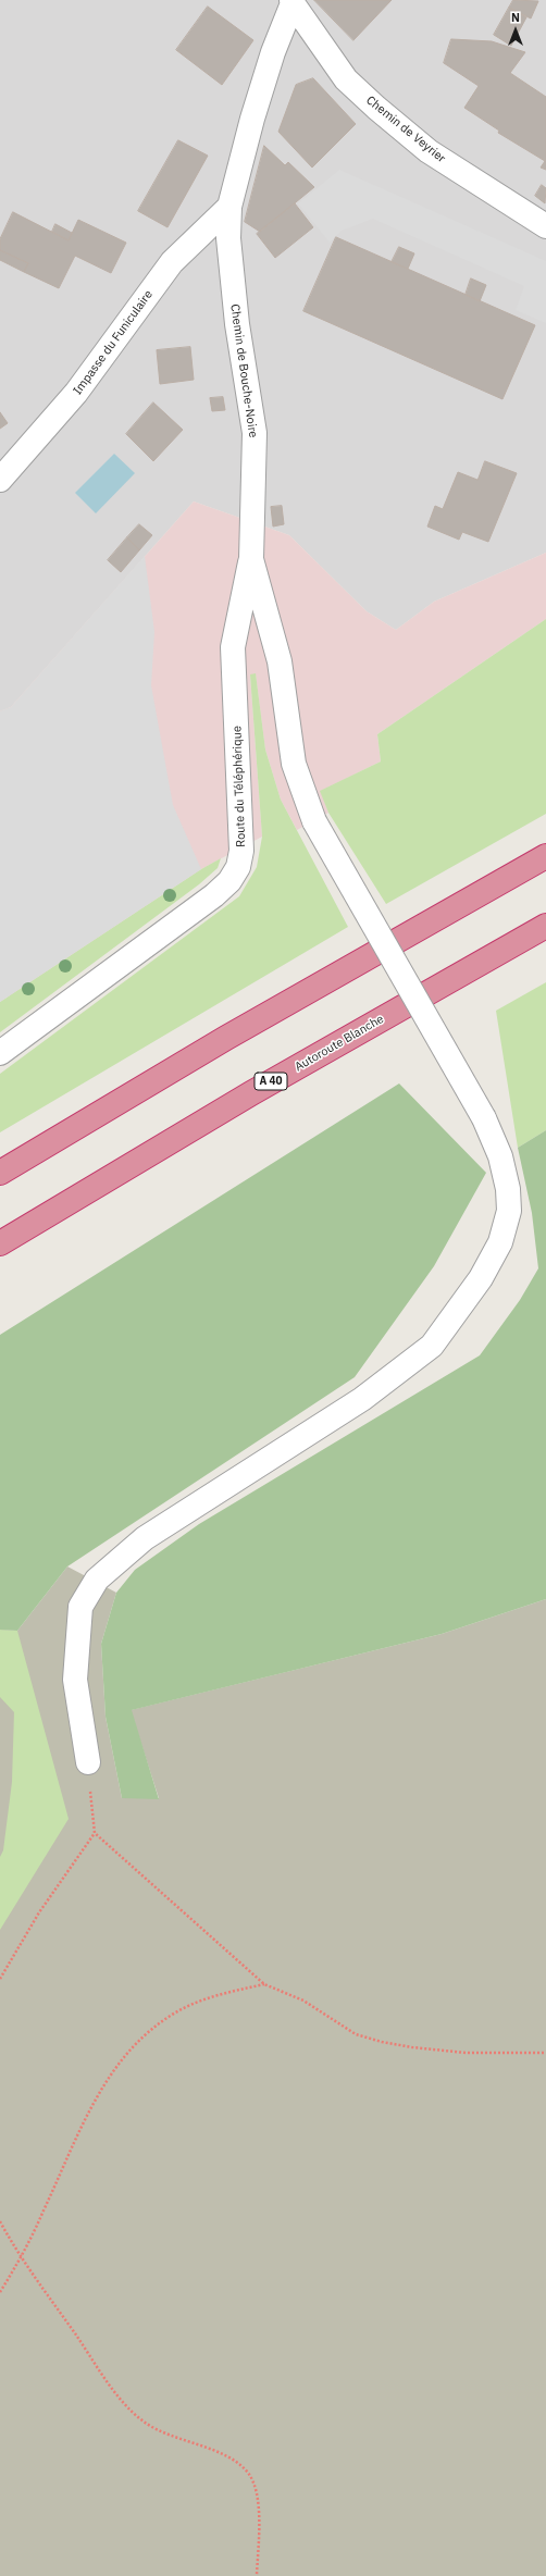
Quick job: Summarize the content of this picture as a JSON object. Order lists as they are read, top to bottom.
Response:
{
  "streets": {
    "highway": ["Autoroute Blanche", "A 40"],
    "street": [
      "Chemin de Veyrier",
      "Impasse du Funiculaire",
      "Chemin de Bouche-Noire",
      "Route du Téléphérique"
    ]
  },
  "crossings": [
    ["Chemin de Veyrier", "Chemin de Bouche-Noire"],
    ["Impasse du Funiculaire", "Chemin de Bouche-Noire"],
    ["Chemin de Bouche-Noire", "Route du Téléphérique"]
  ],
  "north": "top"
}
